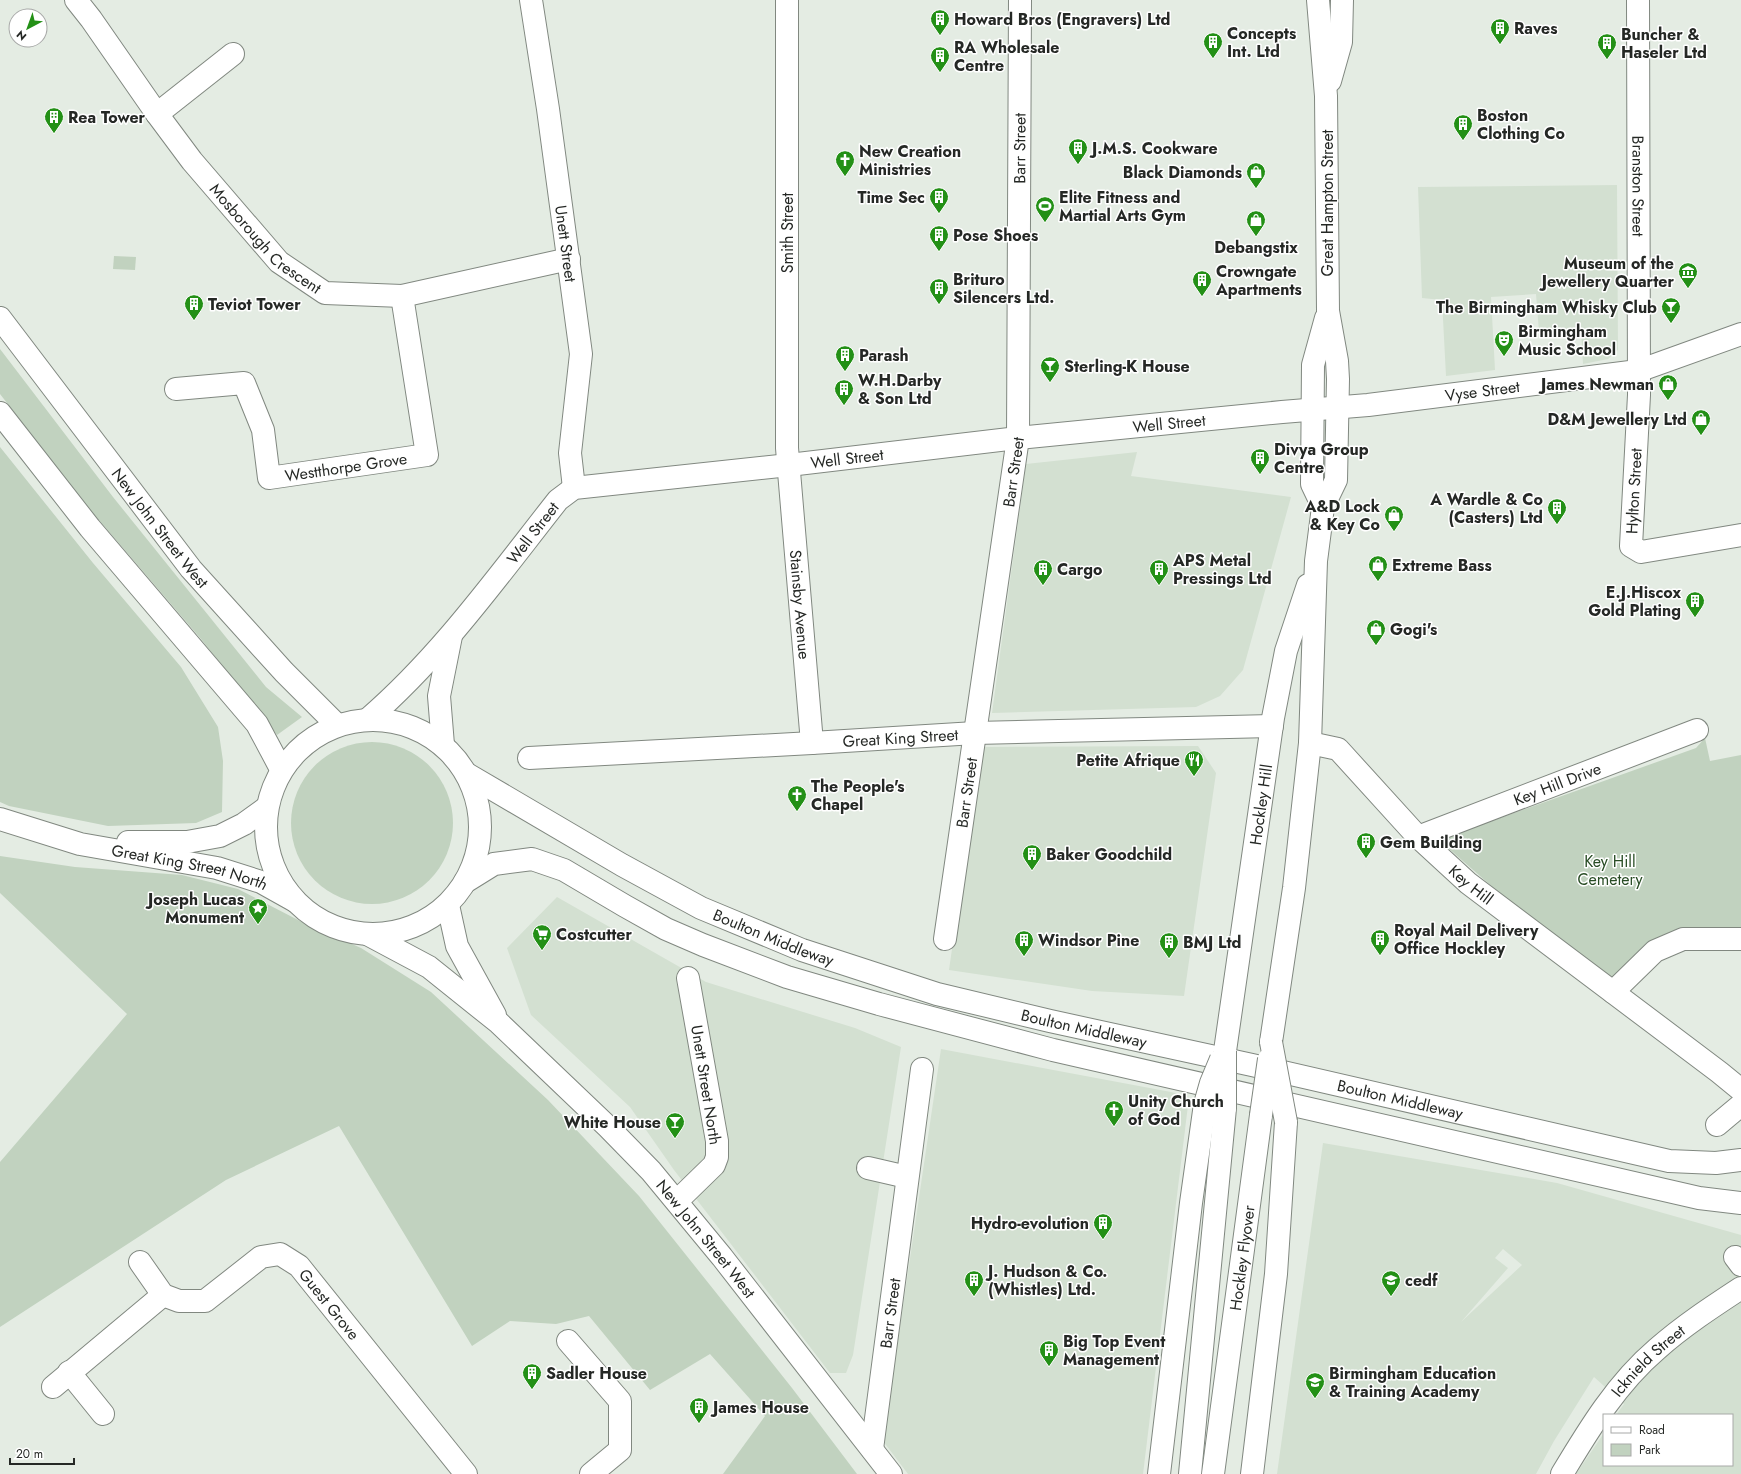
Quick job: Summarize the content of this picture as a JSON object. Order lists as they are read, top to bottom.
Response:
{
  "streets": {
    "main road": [
      "Barr Street",
      "Branston Street",
      "Great Hampton Street",
      "Smith Street",
      "Mosborough Crescent",
      "Unett Street",
      "Vyse Street",
      "Well Street",
      "Westthorpe Grove",
      "Hylton Street",
      "New John Street West",
      "Stainsby Avenue",
      "Great King Street",
      "Key Hill Drive",
      "Hockley Hill",
      "Great King Street North",
      "Key Hill",
      "Boulton Middleway",
      "Unett Street North",
      "Hockley Flyover",
      "Guest Grove",
      "Icknield Street"
    ]
  },
  "crossings": [
    ["Barr Street", "Well Street"],
    ["Barr Street", "New John Street West"],
    ["Barr Street", "Great King Street"],
    ["Branston Street", "Vyse Street"],
    ["Branston Street", "Hylton Street"],
    ["Great Hampton Street", "Vyse Street"],
    ["Great Hampton Street", "Well Street"],
    ["Great Hampton Street", "Hockley Hill"],
    ["Smith Street", "Well Street"],
    ["Smith Street", "Stainsby Avenue"],
    ["Mosborough Crescent", "Unett Street"],
    ["Mosborough Crescent", "Westthorpe Grove"],
    ["Unett Street", "Well Street"],
    ["Vyse Street", "Well Street"],
    ["Vyse Street", "Hylton Street"],
    ["Vyse Street", "Hockley Hill"],
    ["Well Street", "Stainsby Avenue"],
    ["New John Street West", "Unett Street North"],
    ["Stainsby Avenue", "Great King Street"],
    ["Great King Street", "Hockley Hill"],
    ["Key Hill Drive", "Key Hill"],
    ["Hockley Hill", "Key Hill"],
    ["Hockley Hill", "Hockley Flyover"]
  ],
  "parks": ["Key Hill Cemetery"],
  "places": {
    "building": [
      "Howard Bros (Engravers) Ltd",
      "Raves",
      "Concepts Int. Ltd",
      "Buncher & Haseler Ltd",
      "RA Wholesale Centre",
      "Rea Tower",
      "Boston Clothing Co",
      "J.M.S. Cookware",
      "Time Sec",
      "Pose Shoes",
      "Crowngate Apartments",
      "Brituro Silencers Ltd.",
      "Teviot Tower",
      "Parash",
      "W.H.Darby & Son Ltd",
      "Divya Group Centre",
      "A Wardle & Co (Casters) Ltd",
      "Cargo",
      "APS Metal Pressings Ltd",
      "E.J.Hiscox Gold Plating",
      "Gem Building",
      "Baker Goodchild",
      "Royal Mail Delivery Office Hockley",
      "Windsor Pine",
      "BMJ Ltd",
      "Hydro-evolution",
      "J. Hudson & Co. (Whistles) Ltd.",
      "Big Top Event Management",
      "Sadler House",
      "James House"
    ],
    "church": ["New Creation Ministries", "The People's Chapel", "Unity Church of God"],
    "shop": [
      "Black Diamonds",
      "Debangstix",
      "James Newman",
      "D&M Jewellery Ltd",
      "A&D Lock & Key Co",
      "Extreme Bass",
      "Gogi's"
    ],
    "sports": ["Elite Fitness and Martial Arts Gym"],
    "museum": ["Museum of the Jewellery Quarter"],
    "bar": ["The Birmingham Whisky Club", "Sterling-K House", "White House"],
    "theatre": ["Birmingham Music School"],
    "restaurant": ["Petite Afrique"],
    "place": ["Joseph Lucas Monument"],
    "supermarket": ["Costcutter"],
    "school or university": ["cedf", "Birmingham Education & Training Academy"]
  },
  "legend": ["Road", "Park"],
  "scale_bar": "20 m",
  "north": "bottom left"
}
